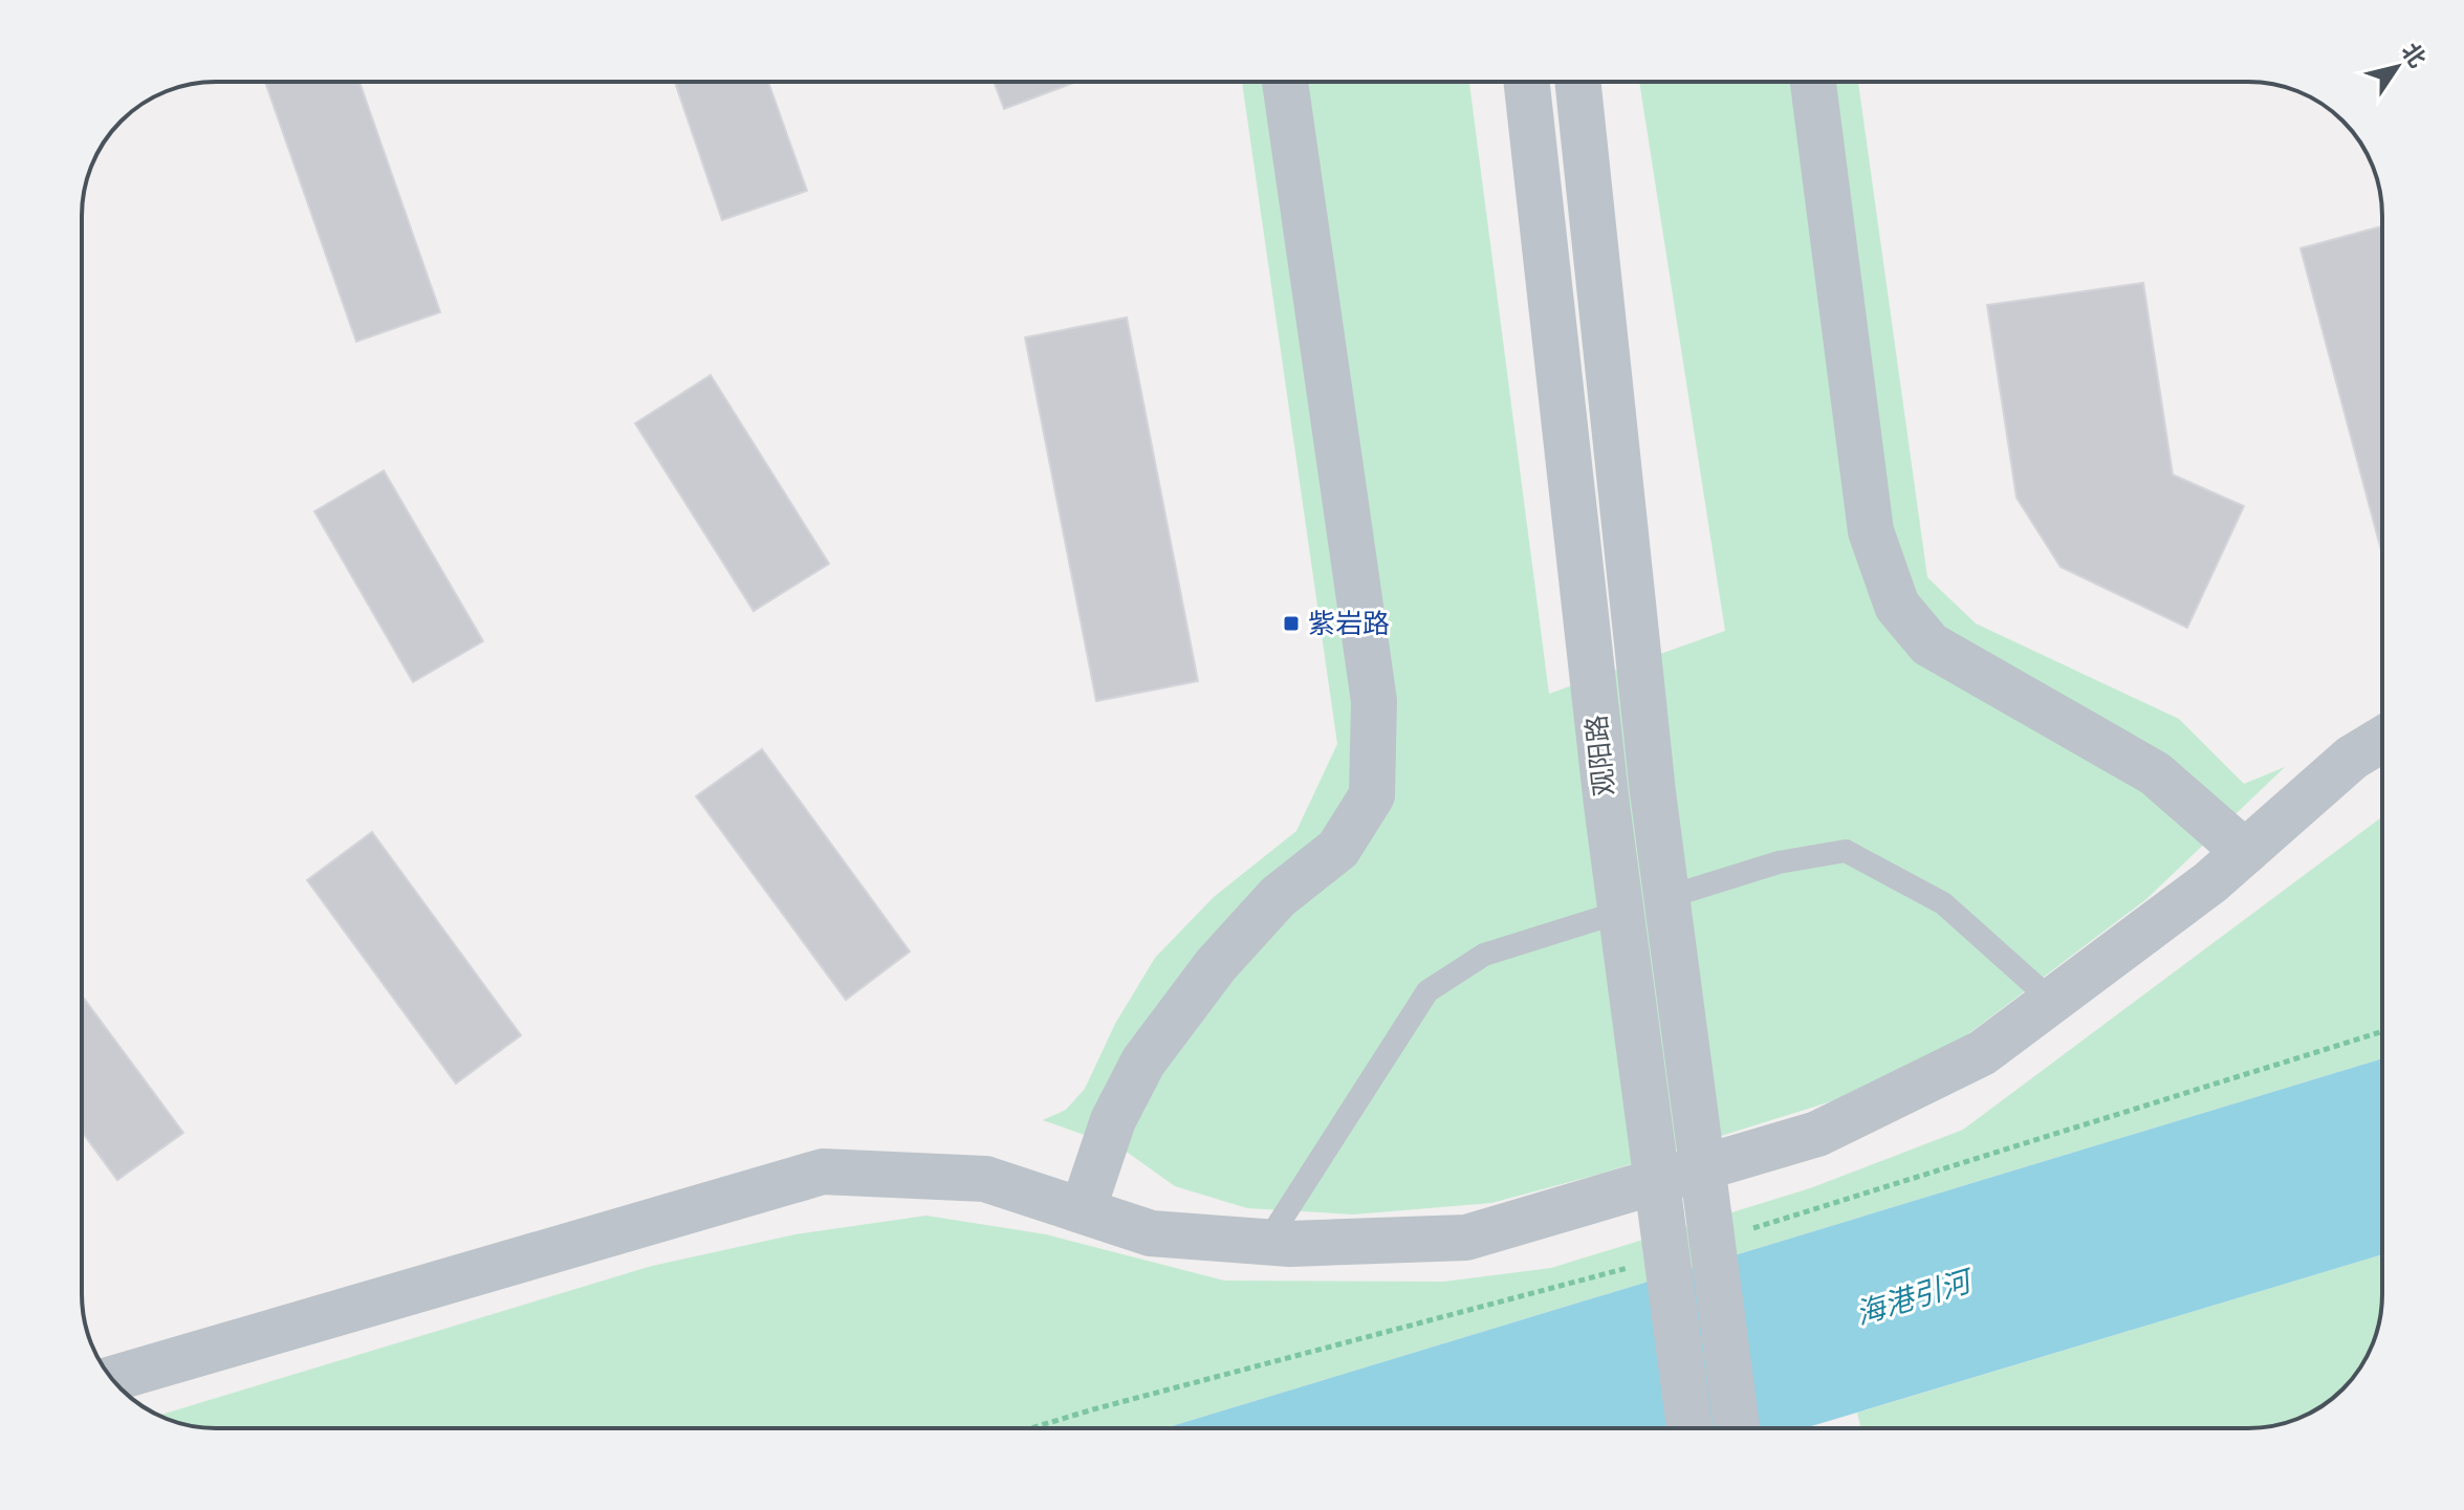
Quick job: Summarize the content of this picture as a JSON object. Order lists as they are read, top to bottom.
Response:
{
  "streets": {
    "street": ["观阳路"]
  },
  "water": ["海港引河"],
  "places": {
    "transit": ["紫岩路"]
  },
  "north": "top right"
}
